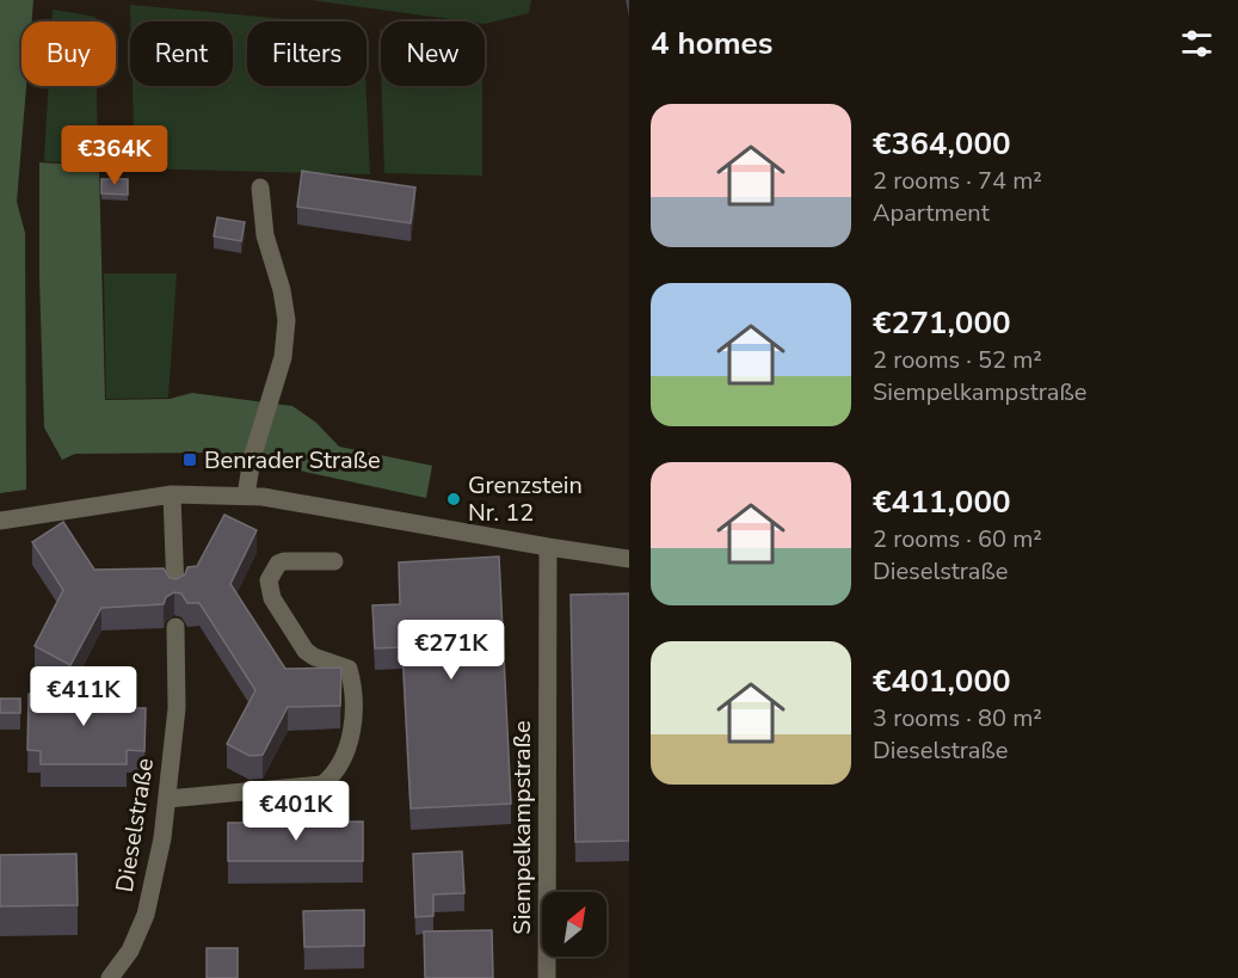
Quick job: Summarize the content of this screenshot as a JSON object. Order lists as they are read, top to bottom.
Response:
{
  "streets": {
    "street": ["Dieselstraße", "Siempelkampstraße"]
  },
  "places": {
    "transit": ["Benrader Straße"],
    "other": ["Grenzstein Nr. 12"]
  },
  "north": "top right",
  "page": {
    "heading": "4 homes",
    "chip": [
      "Buy",
      "Rent",
      "Filters",
      "New"
    ],
    "list": [
      {
        "name": "€364,000",
        "note": "2 rooms · 74 m² · Apartment"
      },
      {
        "name": "€271,000",
        "note": "2 rooms · 52 m² · Siempelkampstraße"
      },
      {
        "name": "€411,000",
        "note": "2 rooms · 60 m² · Dieselstraße"
      },
      {
        "name": "€401,000",
        "note": "3 rooms · 80 m² · Dieselstraße"
      }
    ],
    "price": [
      "€364K",
      "€271K",
      "€411K",
      "€401K"
    ]
  }
}
